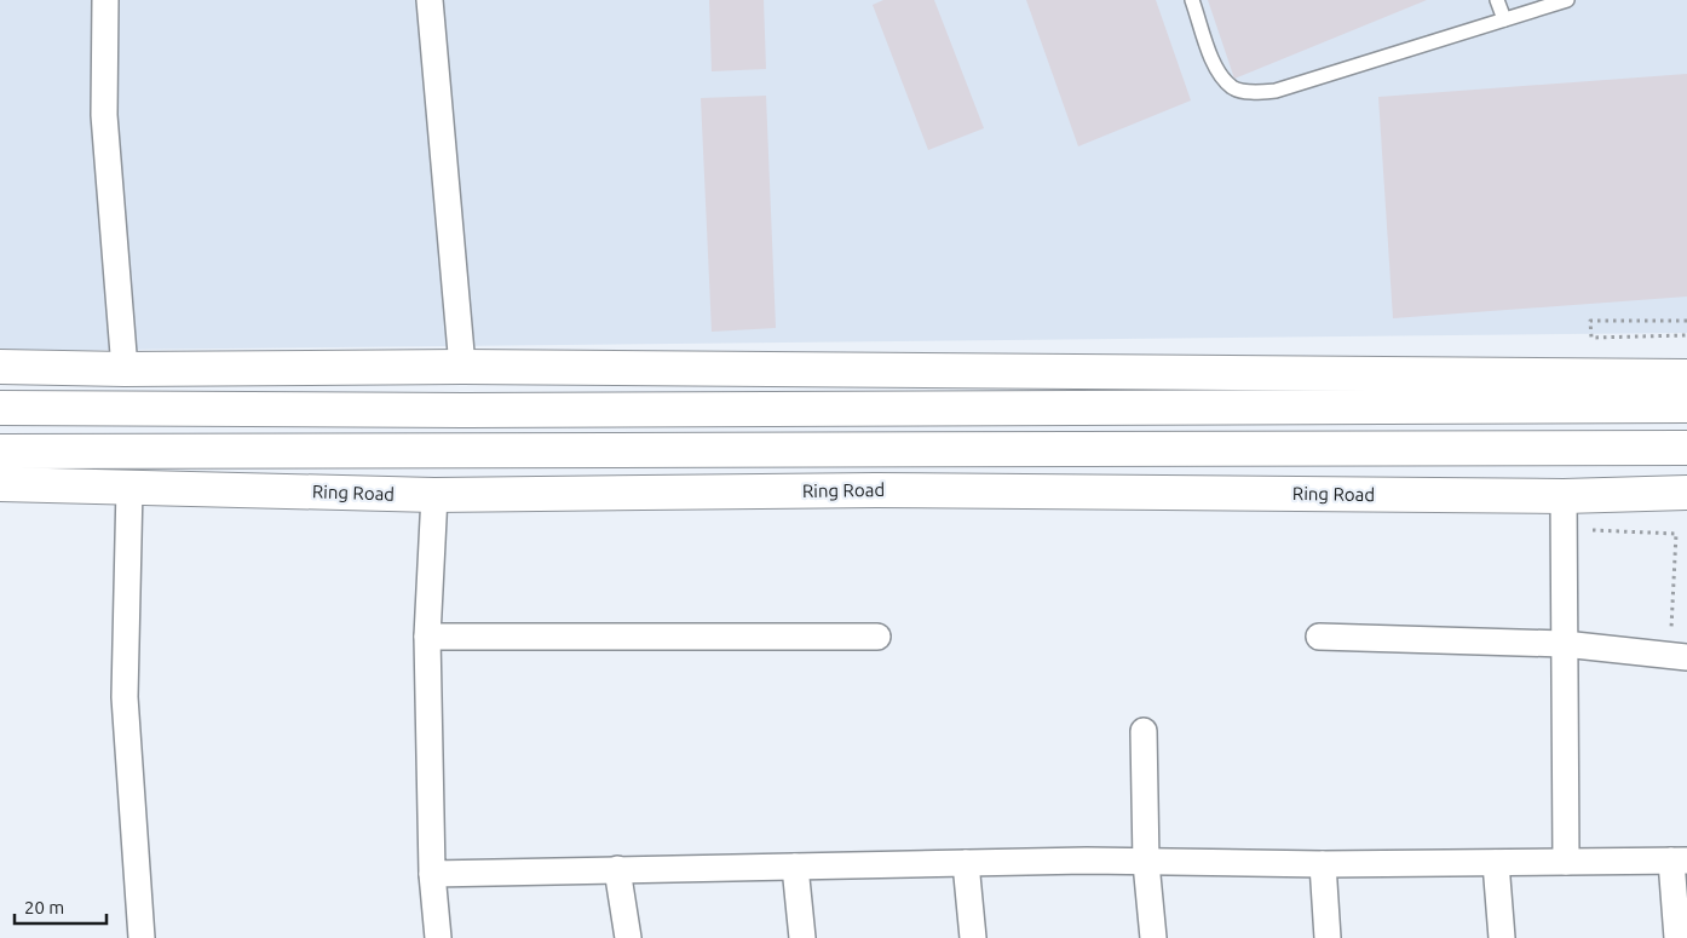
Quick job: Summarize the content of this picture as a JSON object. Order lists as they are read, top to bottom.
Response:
{
  "streets": {
    "main road": ["Ring Road"]
  },
  "scale_bar": "20 m"
}
